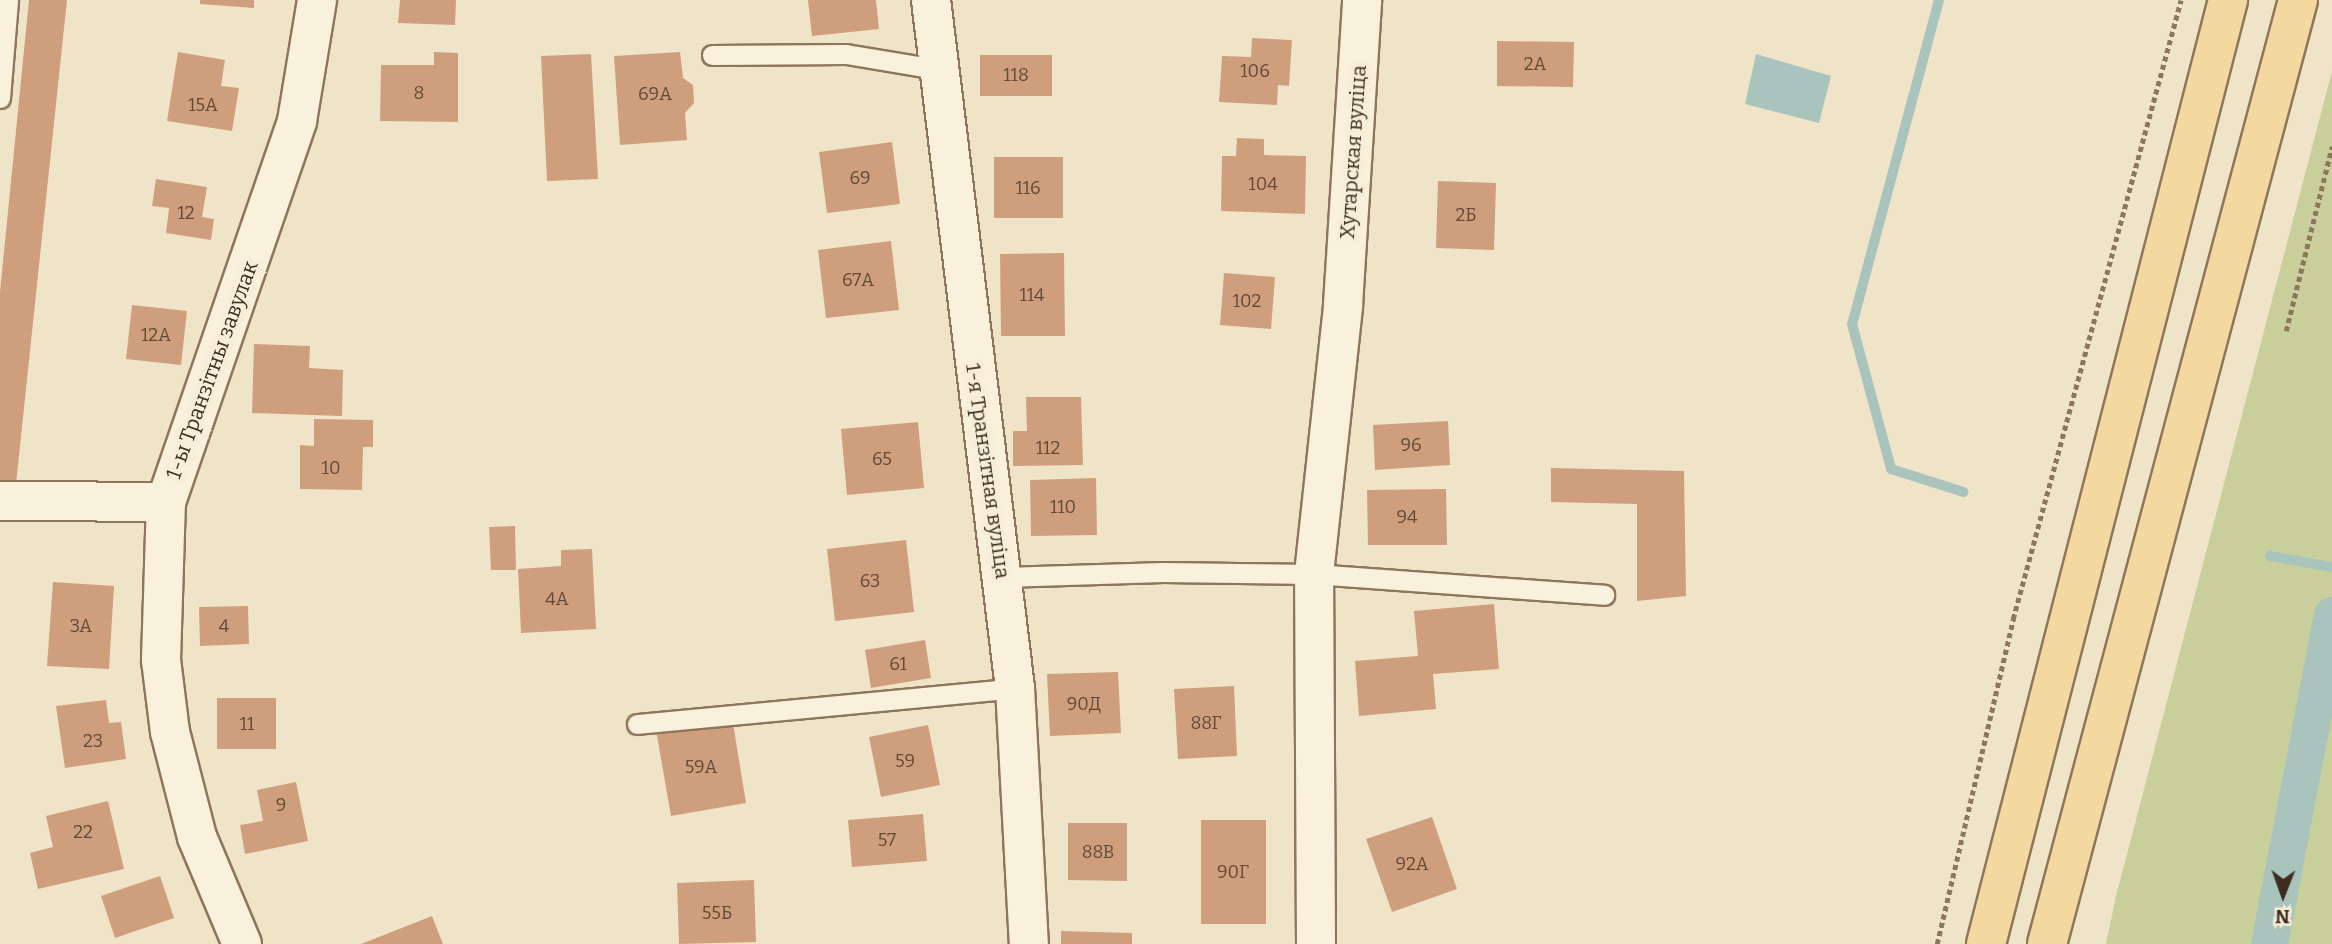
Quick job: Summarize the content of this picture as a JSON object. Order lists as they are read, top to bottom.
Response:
{
  "streets": {
    "street": ["Хутарская вуліца", "1-ы Транзітны завулак", "1-я Транзітная вуліца"]
  },
  "house_numbers": [
    "2А",
    "106",
    "118",
    "8",
    "69А",
    "15А",
    "69",
    "104",
    "116",
    "12",
    "2Б",
    "67А",
    "114",
    "102",
    "12А",
    "96",
    "112",
    "65",
    "10",
    "110",
    "94",
    "63",
    "4А",
    "3А",
    "4",
    "61",
    "90Д",
    "88Г",
    "11",
    "23",
    "59",
    "59А",
    "9",
    "22",
    "57",
    "88В",
    "92А",
    "90Г",
    "55Б"
  ],
  "north": "bottom"
}
